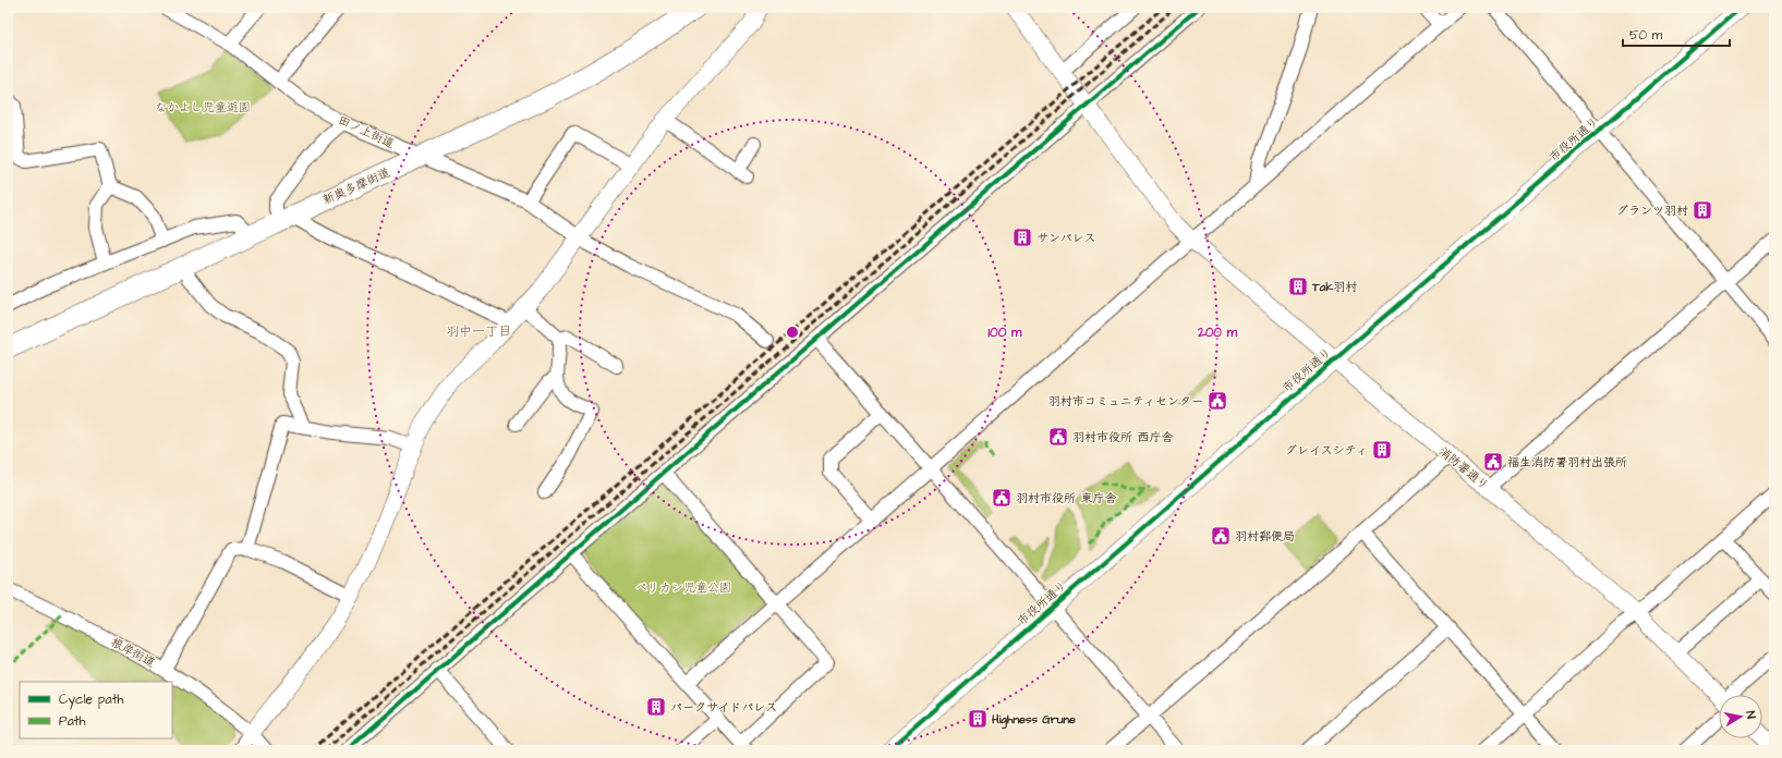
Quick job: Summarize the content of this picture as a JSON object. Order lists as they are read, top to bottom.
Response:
{
  "streets": {
    "main road": ["新奥多摩街道"],
    "street": [
      "田ノ上街道",
      "市役所通り",
      "消防署通り",
      "根岸街道"
    ]
  },
  "crossings": [
    ["田ノ上街道", "新奥多摩街道"],
    ["市役所通り", "消防署通り"]
  ],
  "districts": ["羽中一丁目"],
  "parks": ["なかよし児童遊園", "ペリカン児童公園"],
  "places": {
    "building": [
      "グランツ羽村",
      "サンパレス",
      "Tak羽村",
      "グレイスシティ",
      "パークサイドパレス",
      "Highness Grune"
    ],
    "public building": [
      "羽村市コミュニティセンター",
      "羽村市役所 西庁舎",
      "福生消防署羽村出張所",
      "羽村市役所 東庁舎",
      "羽村郵便局"
    ]
  },
  "legend": ["Cycle path", "Path"],
  "scale_bar": "50 m",
  "north": "right",
  "rings": ["100 m", "200 m"]
}
